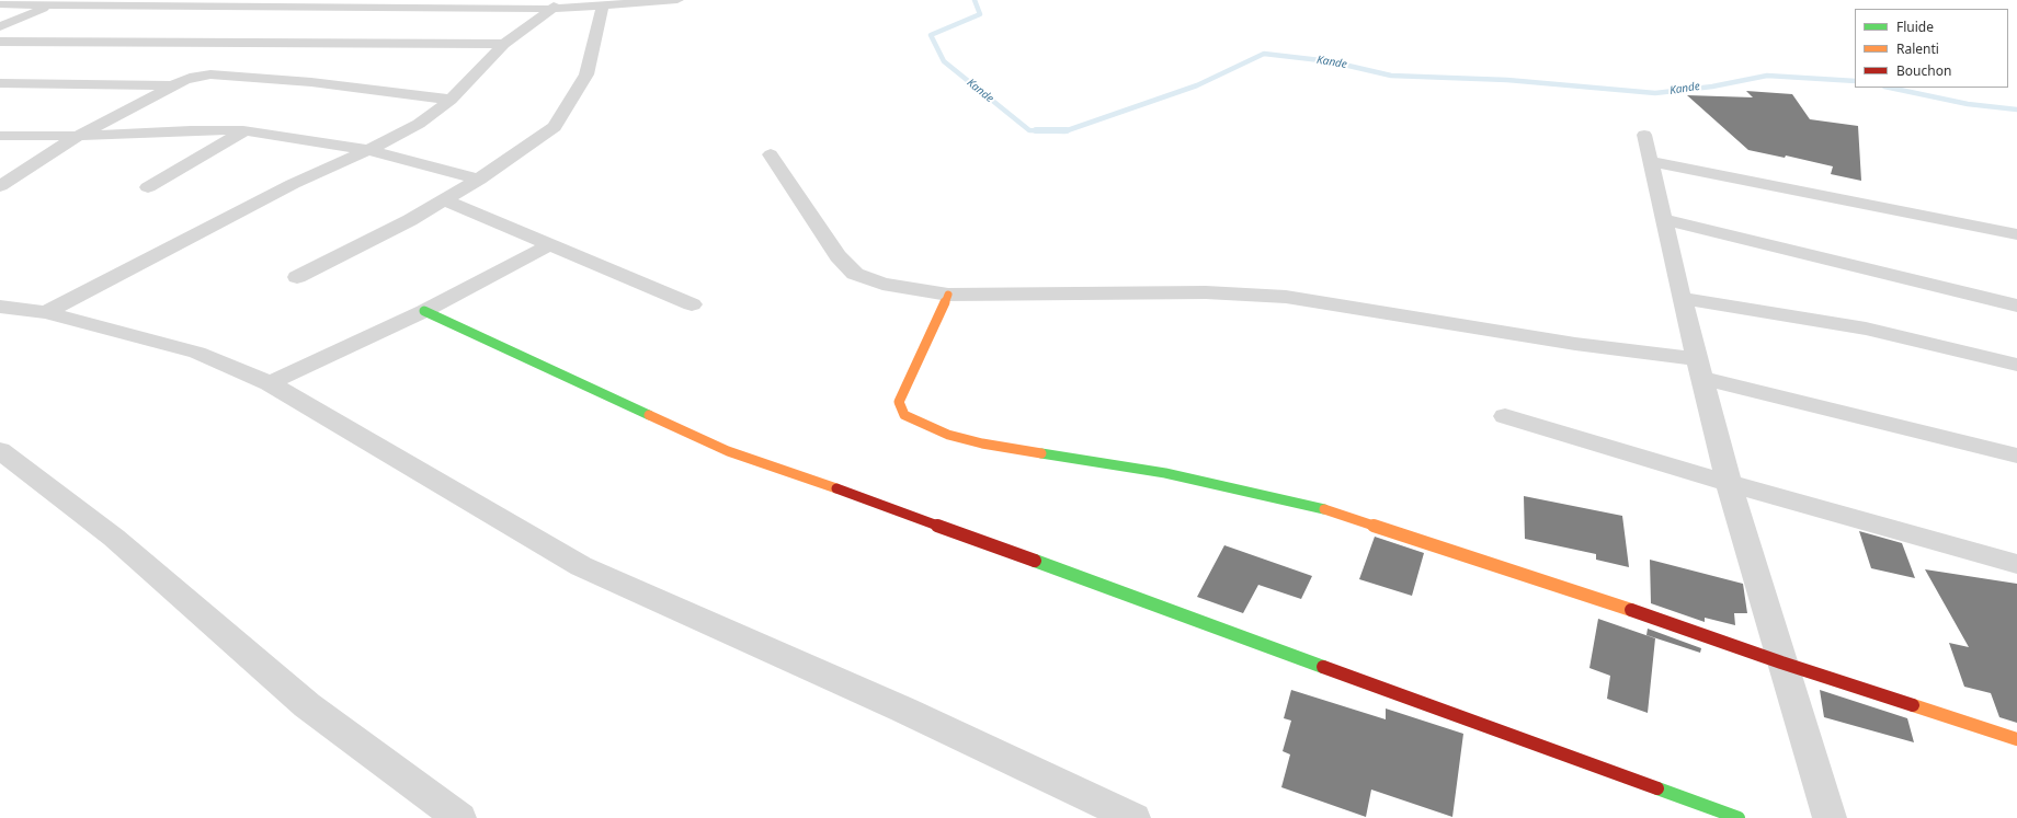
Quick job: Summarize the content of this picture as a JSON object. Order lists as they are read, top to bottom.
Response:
{
  "water": ["Kande"],
  "legend": ["Fluide", "Ralenti", "Bouchon"]
}
